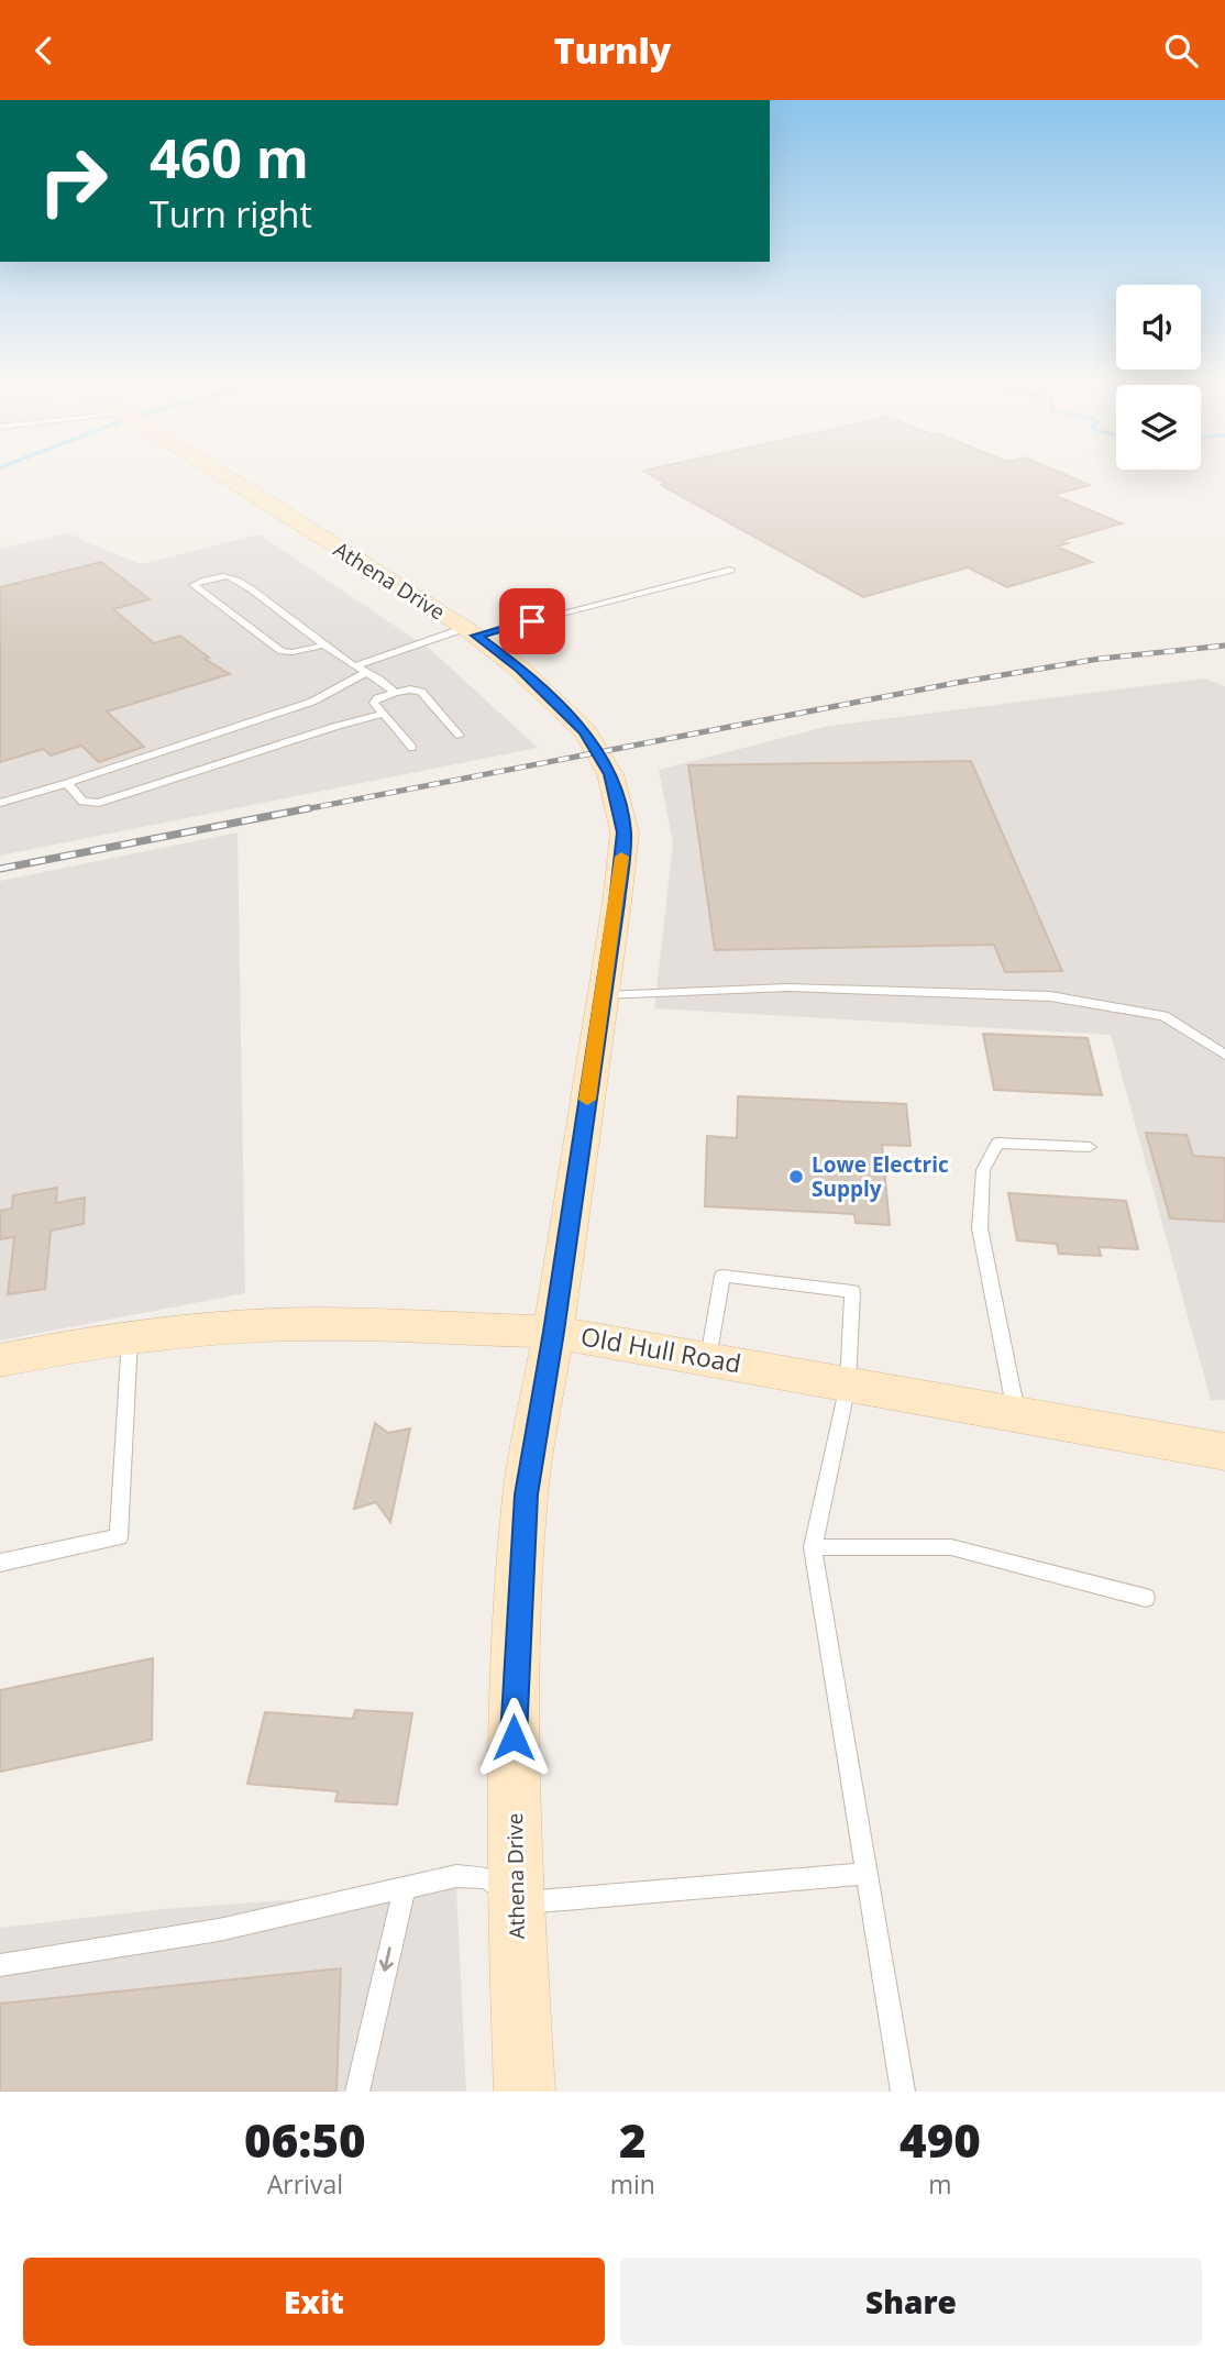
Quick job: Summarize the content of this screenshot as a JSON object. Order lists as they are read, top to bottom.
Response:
{
  "streets": {
    "street": ["Athena Drive", "Old Hull Road"]
  },
  "crossings": [
    ["Athena Drive", "Old Hull Road"]
  ],
  "places": ["Lowe Electric Supply"],
  "page": {
    "header": "Turnly",
    "turn": ["460 m", "Turn right"],
    "eta": [
      "06:50",
      "Arrival",
      "2",
      "min",
      "490",
      "m"
    ],
    "buttons": ["Exit", "Share"]
  }
}
